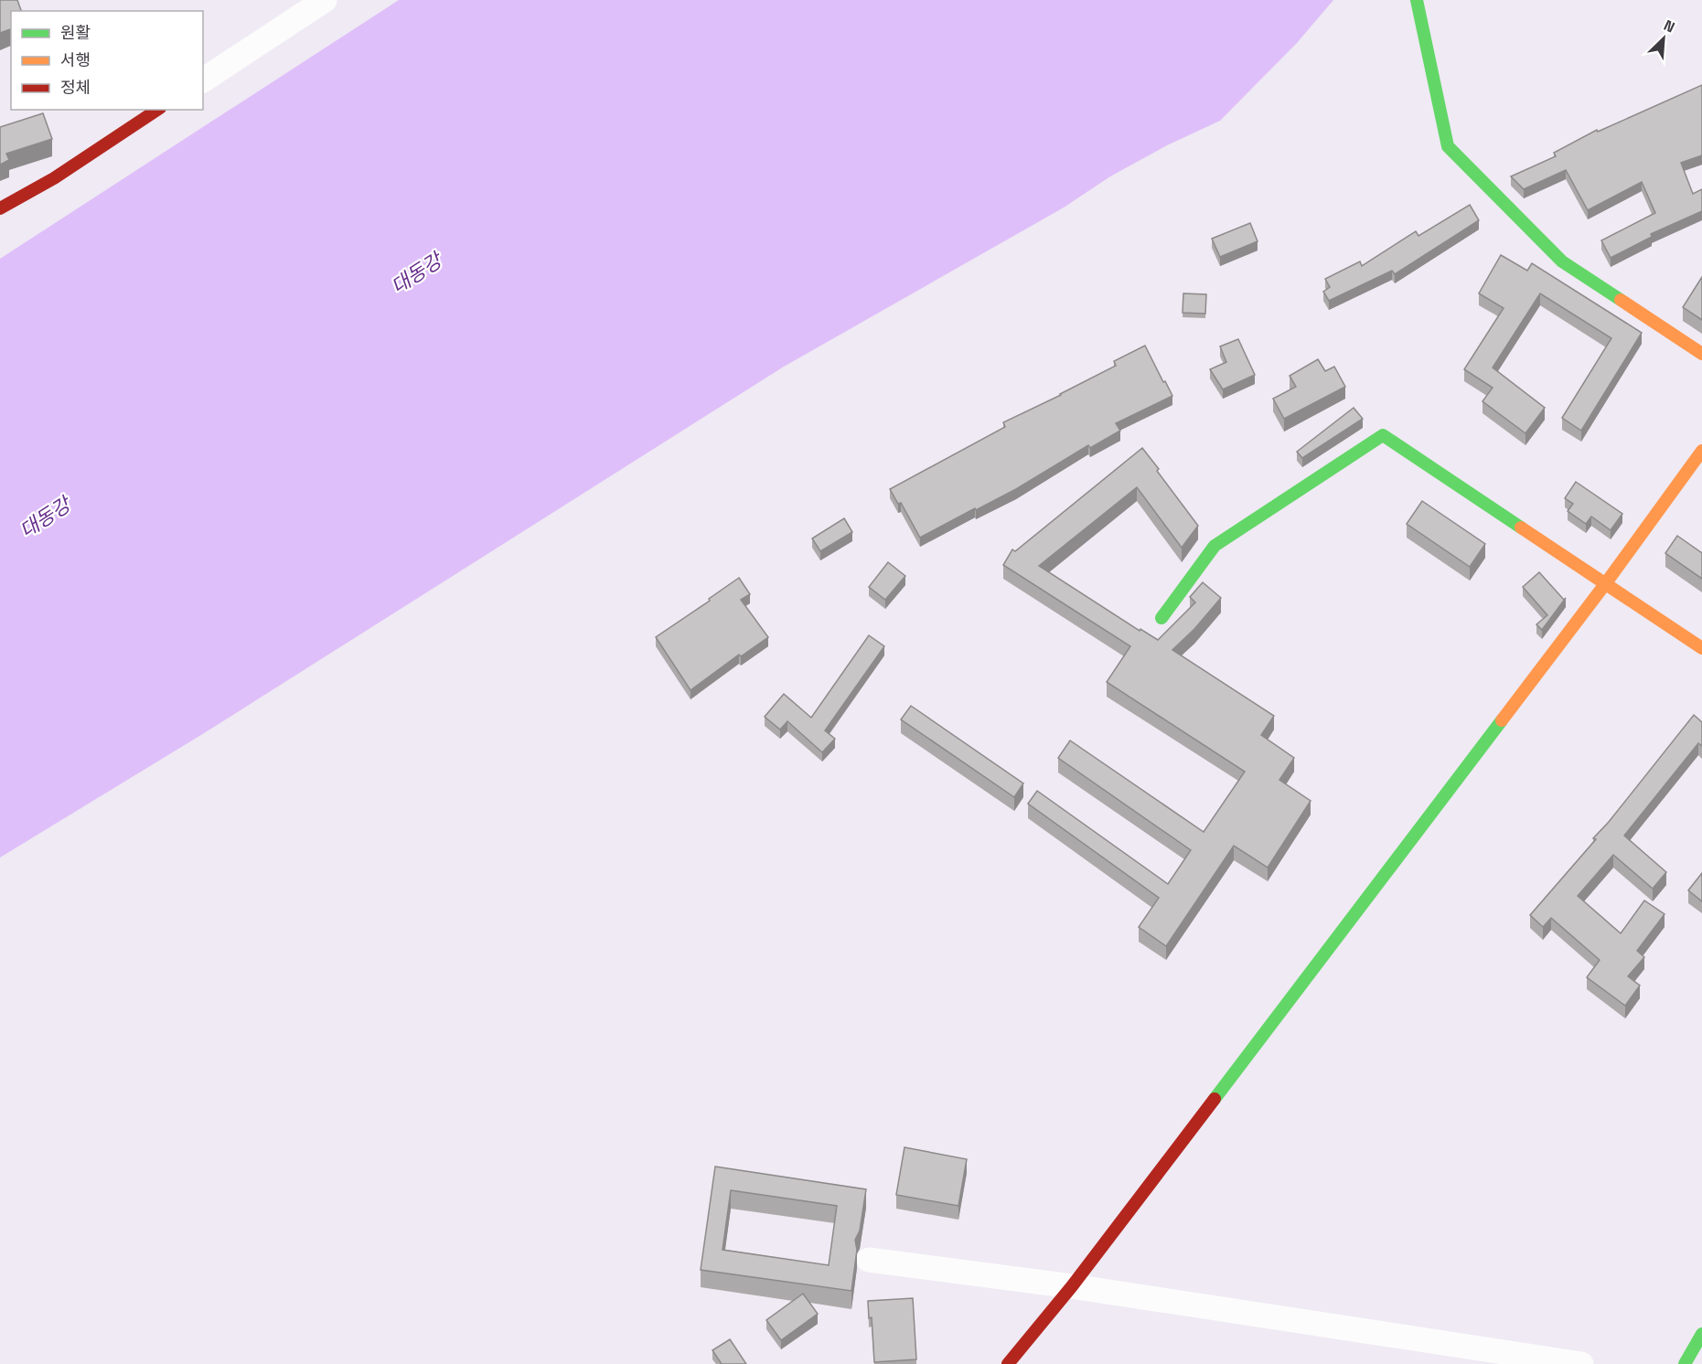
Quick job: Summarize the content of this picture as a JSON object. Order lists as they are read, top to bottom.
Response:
{
  "water": ["대동강"],
  "legend": ["원활", "서행", "정체"],
  "north": "top right"
}
